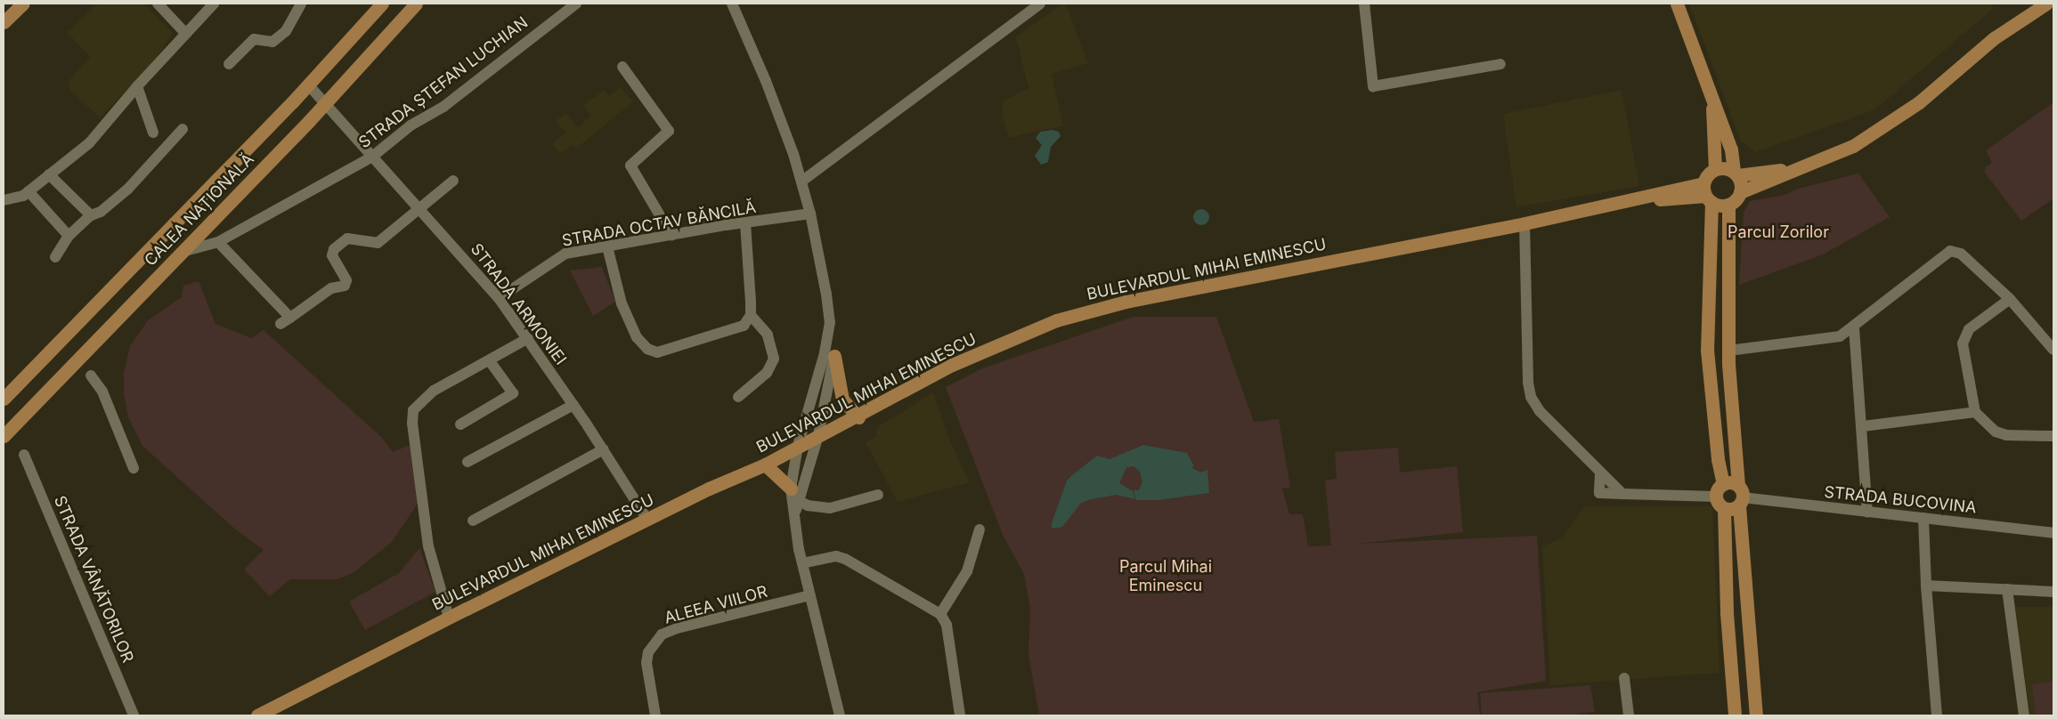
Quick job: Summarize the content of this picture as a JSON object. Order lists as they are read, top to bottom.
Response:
{
  "streets": {
    "main road": ["CALEA NAȚIONALĂ", "BULEVARDUL MIHAI EMINESCU"],
    "street": [
      "STRADA ȘTEFAN LUCHIAN",
      "STRADA OCTAV BĂNCILĂ",
      "STRADA ARMONIEI",
      "STRADA BUCOVINA",
      "STRADA VÂNĂTORILOR",
      "ALEEA VIILOR"
    ]
  },
  "crossings": [
    ["STRADA ȘTEFAN LUCHIAN", "CALEA NAȚIONALĂ"],
    ["STRADA ȘTEFAN LUCHIAN", "STRADA ARMONIEI"],
    ["CALEA NAȚIONALĂ", "STRADA ARMONIEI"],
    ["STRADA OCTAV BĂNCILĂ", "STRADA ARMONIEI"],
    ["BULEVARDUL MIHAI EMINESCU", "STRADA ARMONIEI"]
  ],
  "parks": ["Parcul Zorilor", "Parcul Mihai Eminescu"]
}
